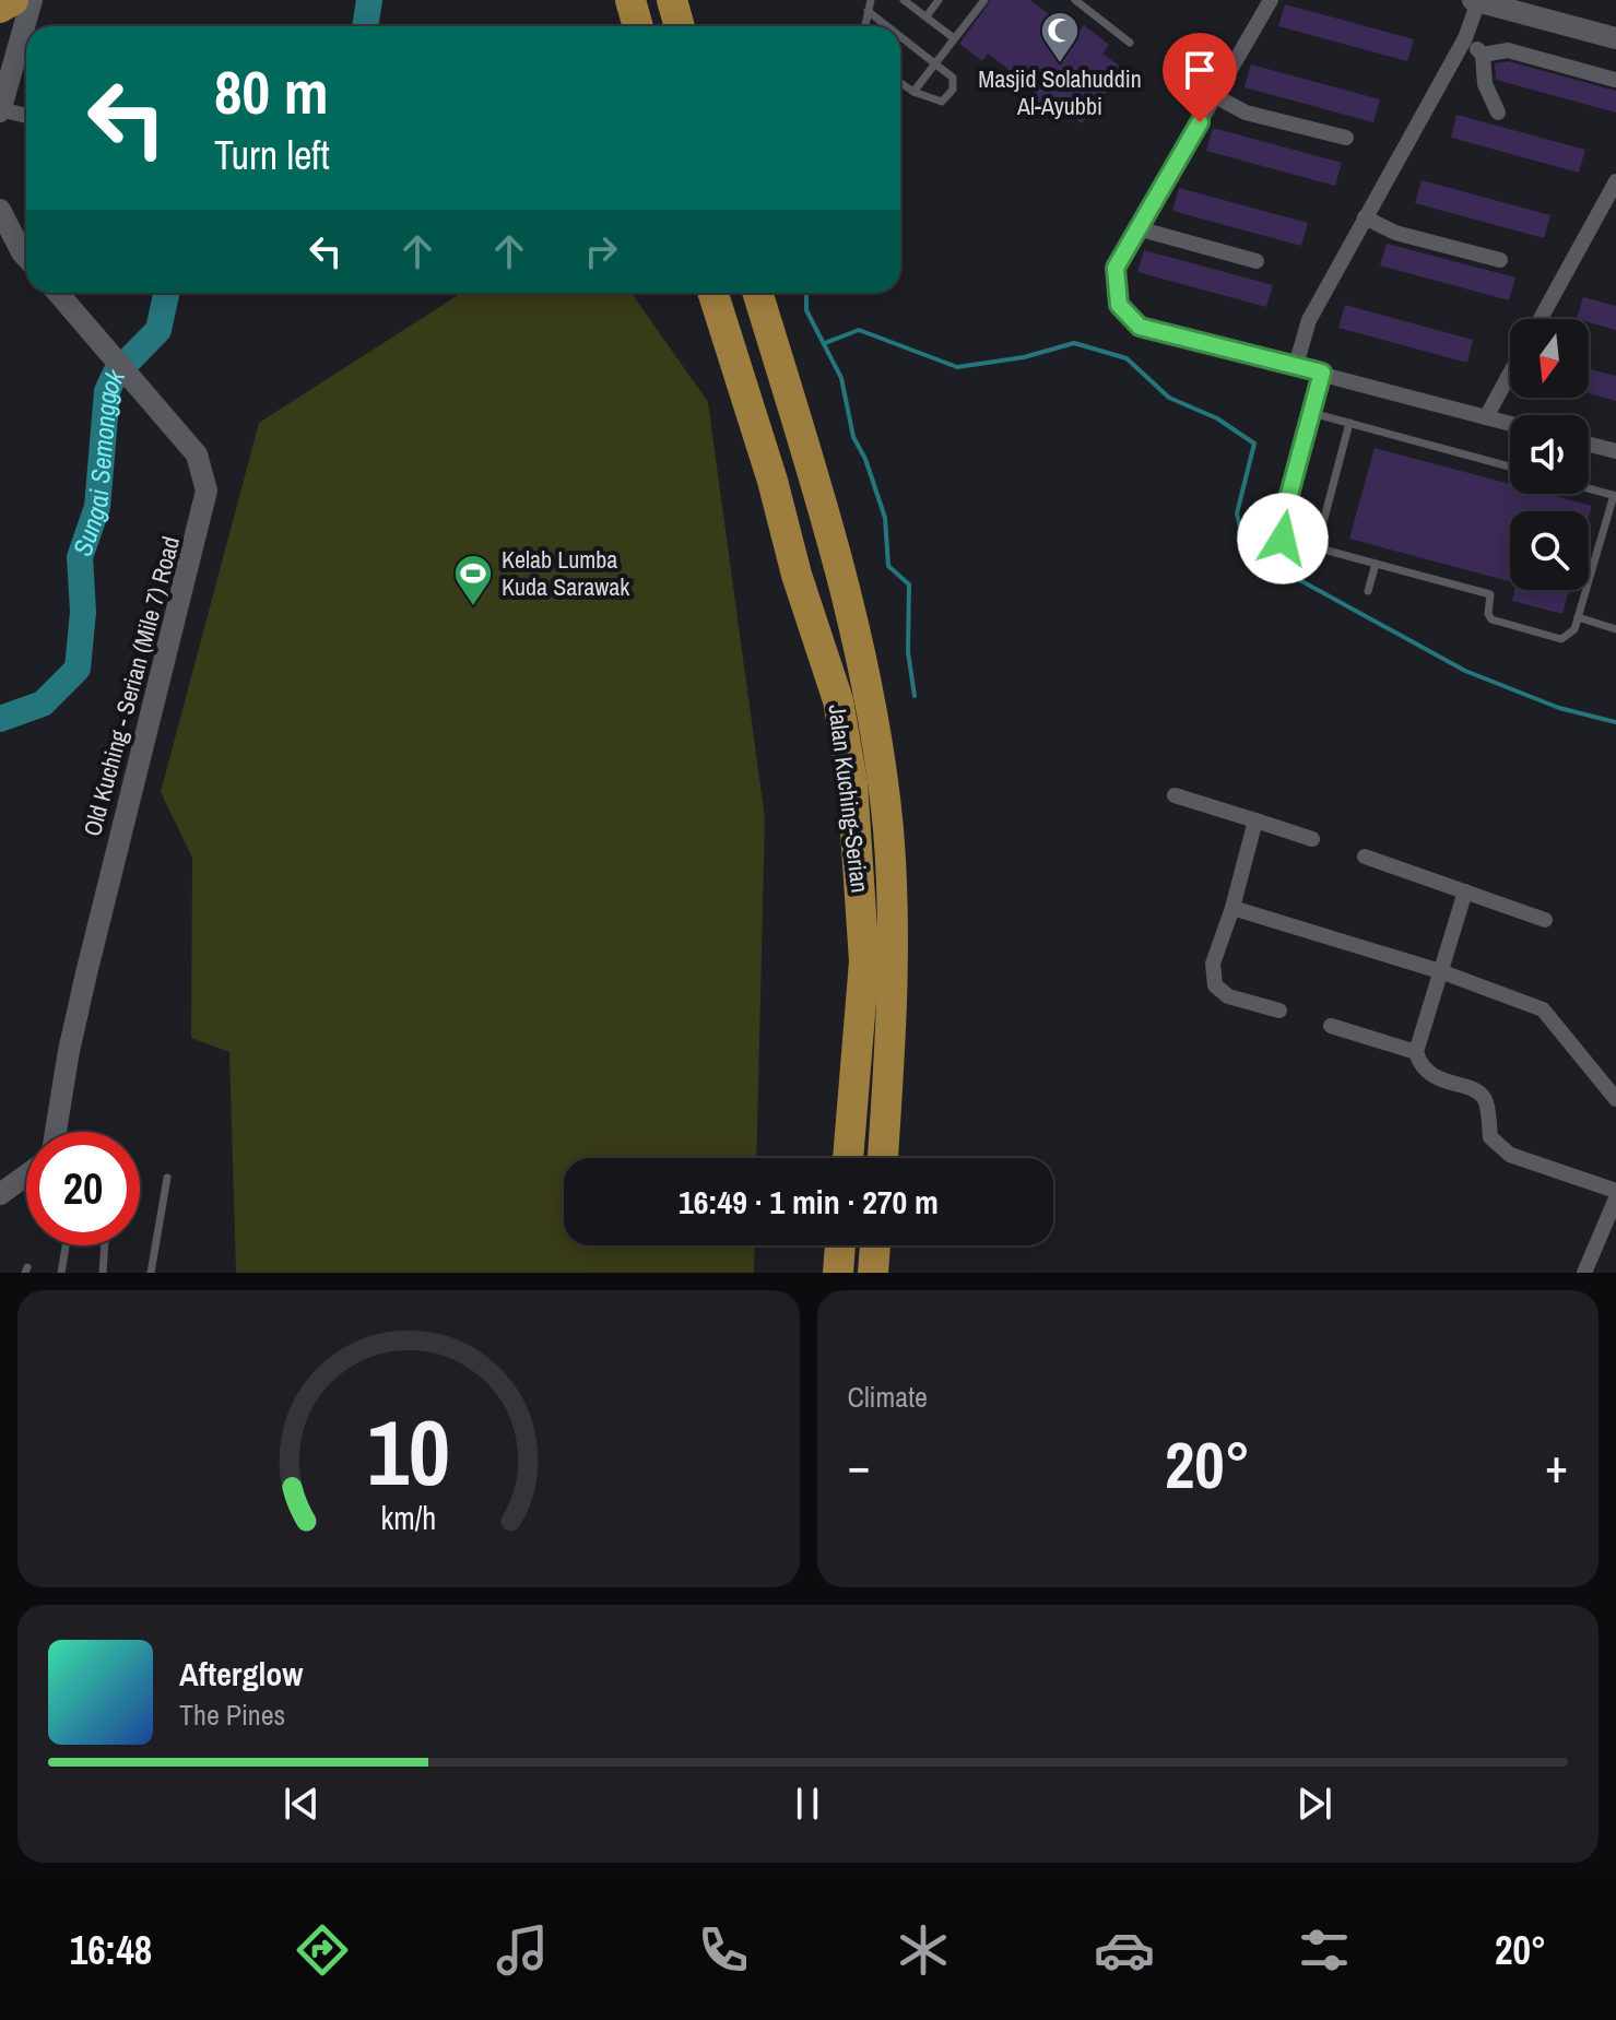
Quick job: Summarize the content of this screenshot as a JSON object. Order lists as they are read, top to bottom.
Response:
{
  "streets": {
    "highway": ["Jalan Kuching-Serian"],
    "street": ["Old Kuching - Serian (Mile 7) Road"]
  },
  "water": ["Sungai Semonggok"],
  "places": {
    "mosque": ["Masjid Solahuddin Al-Ayubbi"],
    "sports": ["Kelab Lumba Kuda Sarawak"]
  },
  "north": "bottom",
  "page": {
    "turn": ["80 m", "Turn left"],
    "limit": "20",
    "trip": "16:49 · 1 min · 270 m",
    "tile": "Climate",
    "heat": ["−", "20°", "+"],
    "song": ["Afterglow", "The Pines"],
    "tabs": ["16:48", "20°"],
    "gauge": ["10", "km/h"]
  }
}
